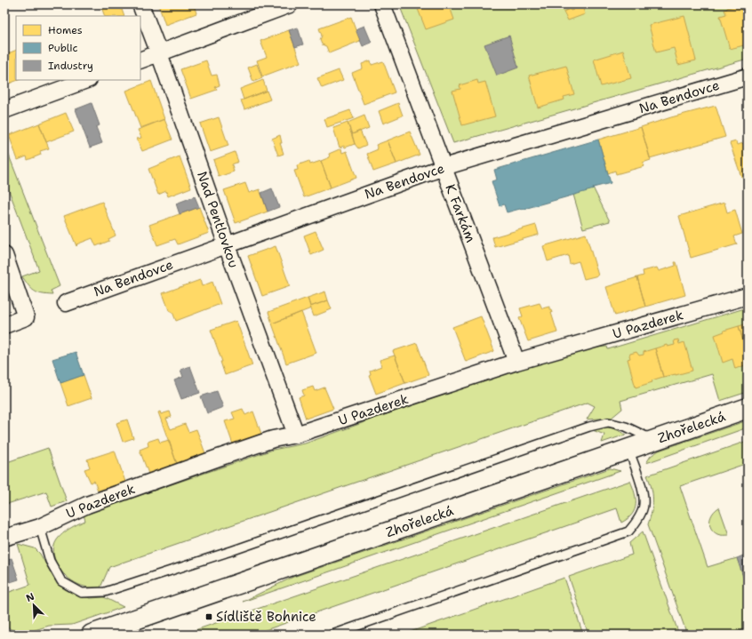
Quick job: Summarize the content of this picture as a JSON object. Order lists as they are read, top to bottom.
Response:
{
  "streets": {
    "street": [
      "Na Bendovce",
      "K Farkám",
      "Nad Pentlovkou",
      "U Pazderek",
      "Zhořelecká"
    ]
  },
  "crossings": [
    ["Na Bendovce", "K Farkám"],
    ["Na Bendovce", "Nad Pentlovkou"],
    ["K Farkám", "U Pazderek"],
    ["Nad Pentlovkou", "U Pazderek"]
  ],
  "places": {
    "transit": ["Sídliště Bohnice"]
  },
  "legend": ["Homes", "Public", "Industry"],
  "north": "top left"
}
